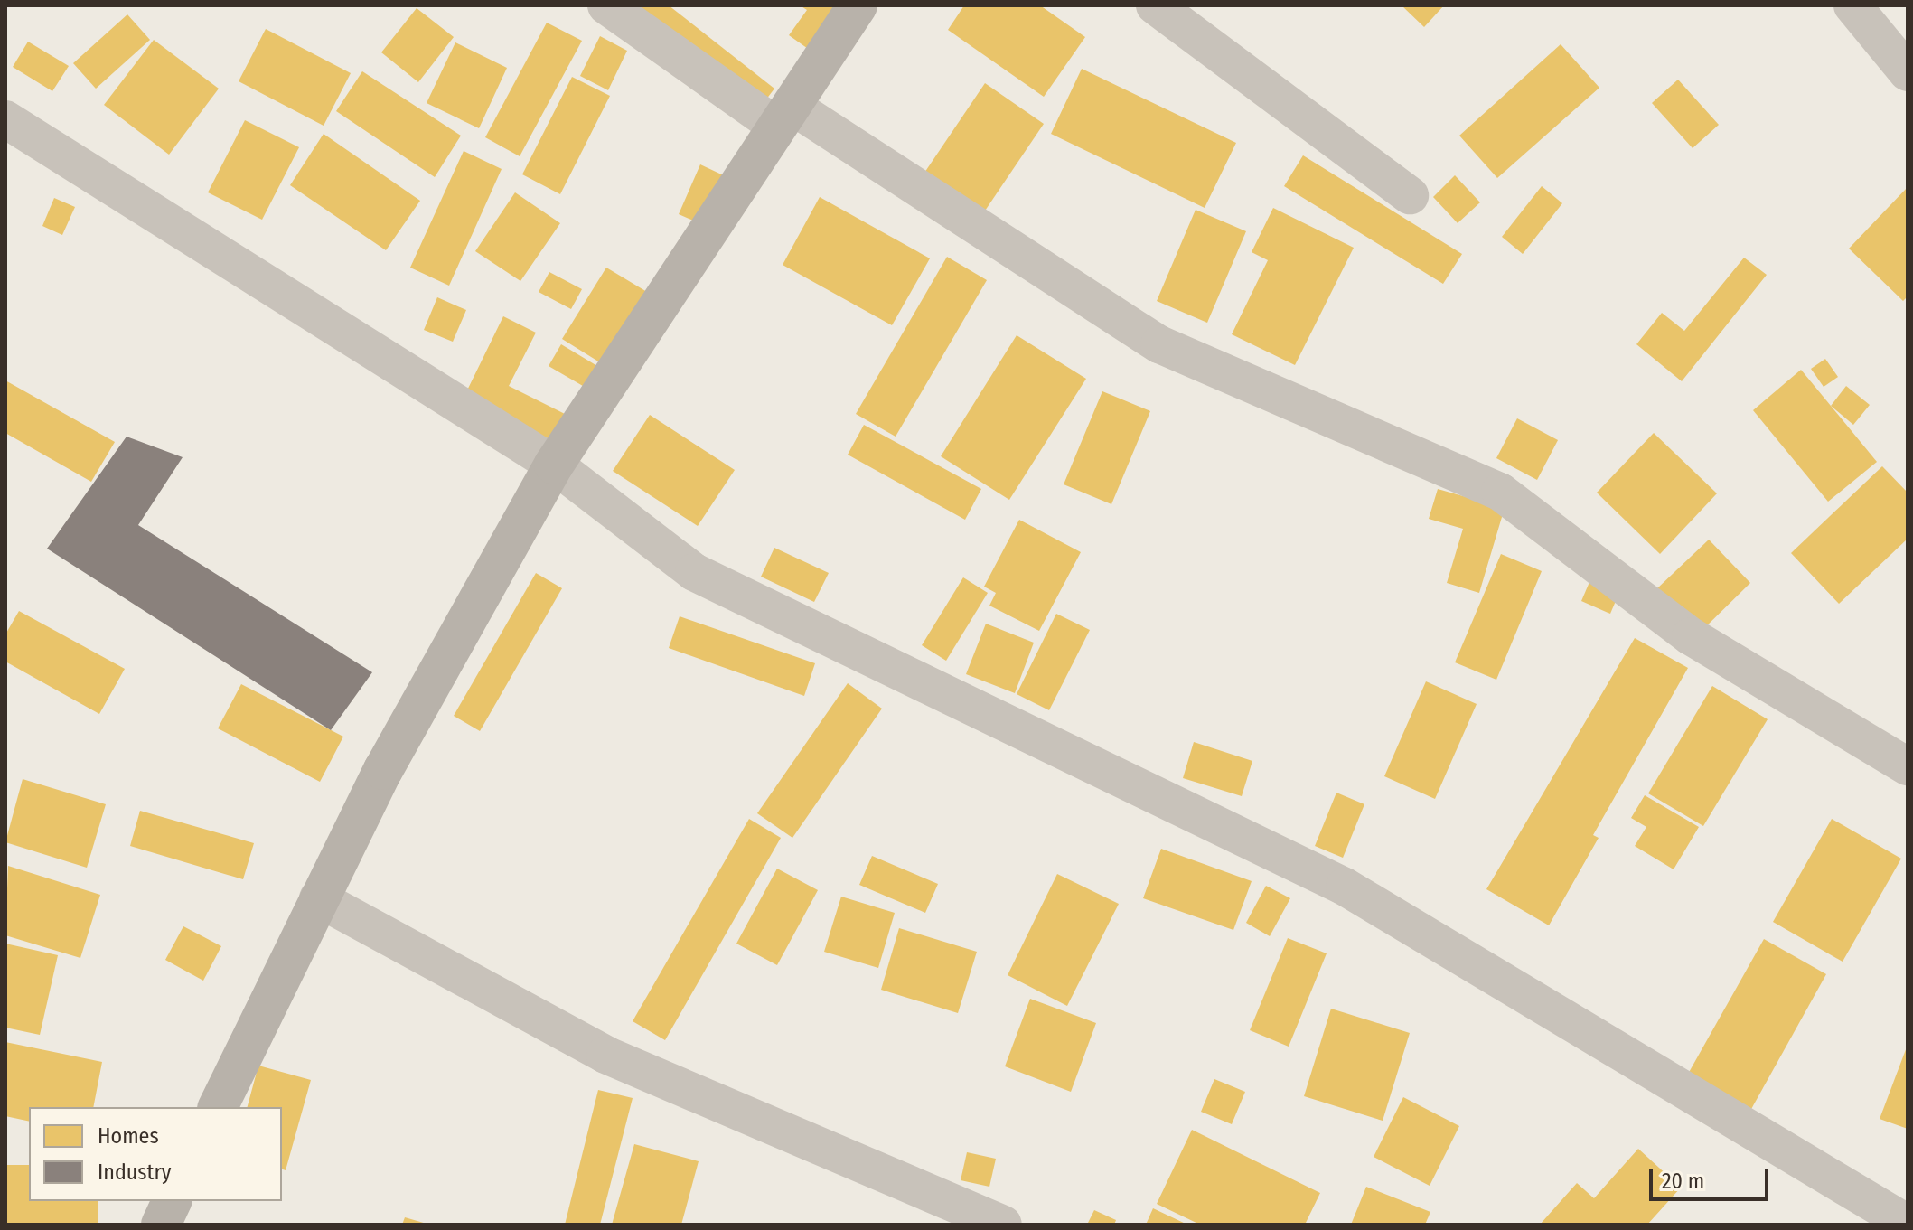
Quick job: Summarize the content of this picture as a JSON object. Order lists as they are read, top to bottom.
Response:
{
  "legend": ["Homes", "Industry"],
  "scale_bar": "20 m"
}
